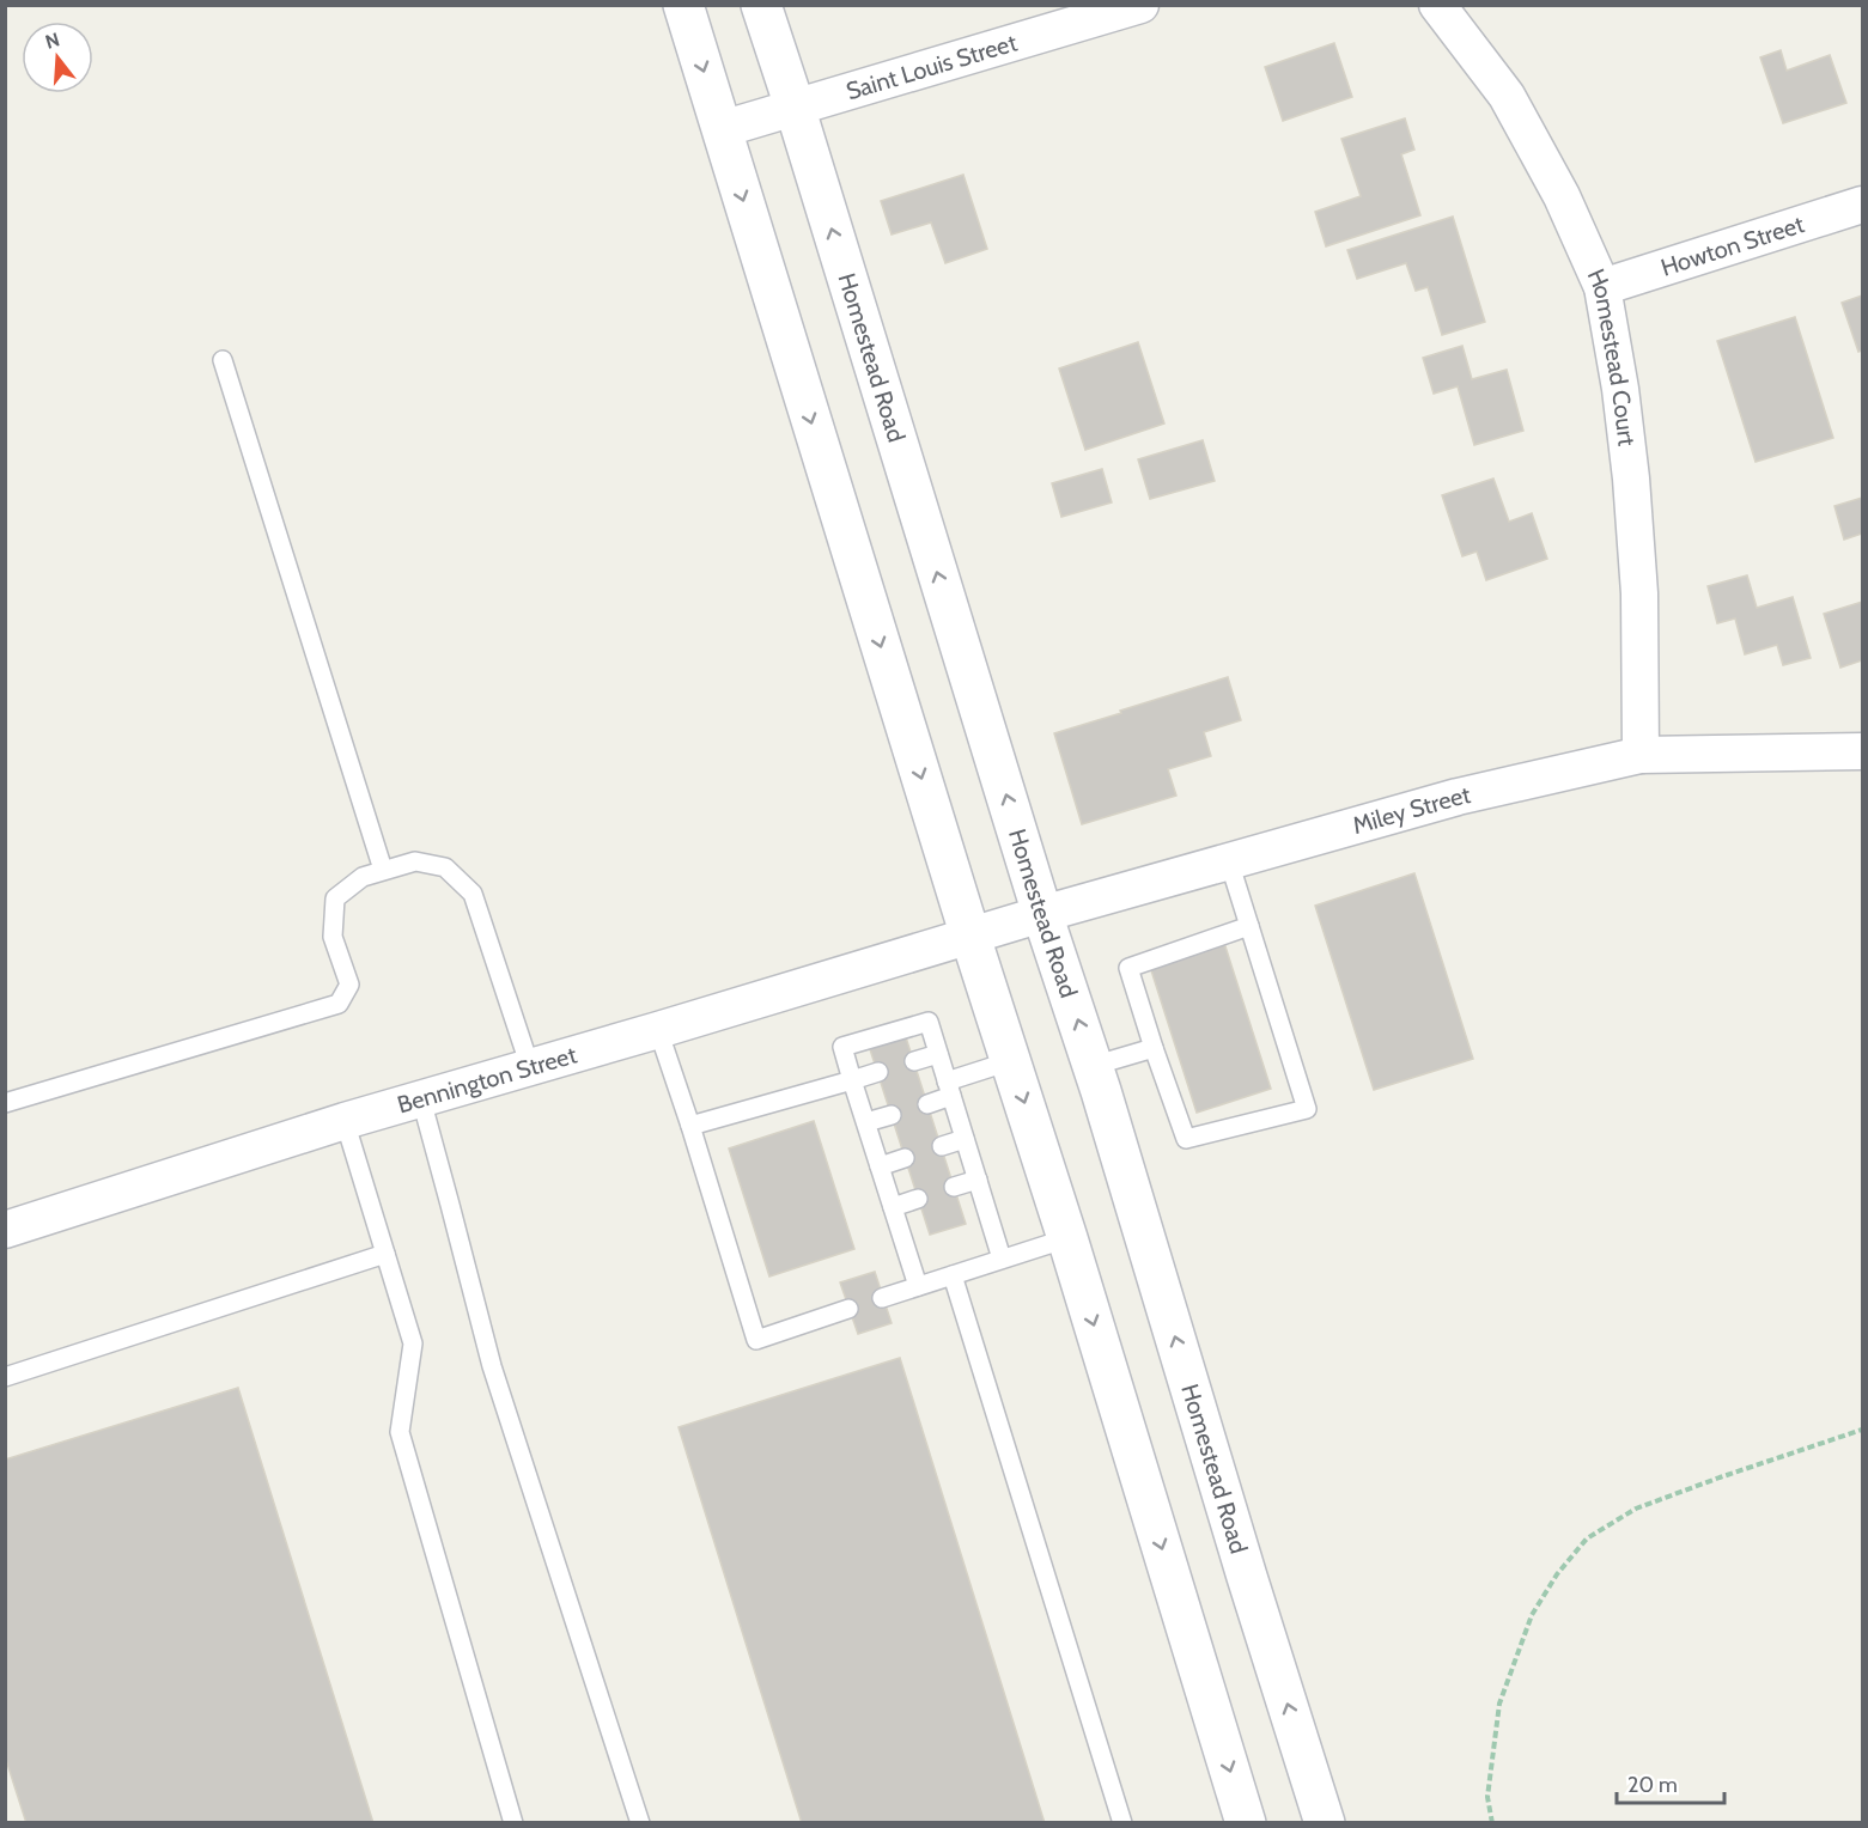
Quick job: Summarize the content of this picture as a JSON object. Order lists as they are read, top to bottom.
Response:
{
  "streets": {
    "main road": ["Homestead Road"],
    "street": [
      "Saint Louis Street",
      "Howton Street",
      "Homestead Court",
      "Miley Street",
      "Bennington Street"
    ]
  },
  "crossings": [
    ["Saint Louis Street", "Homestead Road"],
    ["Howton Street", "Homestead Court"],
    ["Homestead Road", "Miley Street"],
    ["Homestead Court", "Miley Street"],
    ["Miley Street", "Bennington Street"]
  ],
  "scale_bar": "20 m",
  "north": "top"
}
